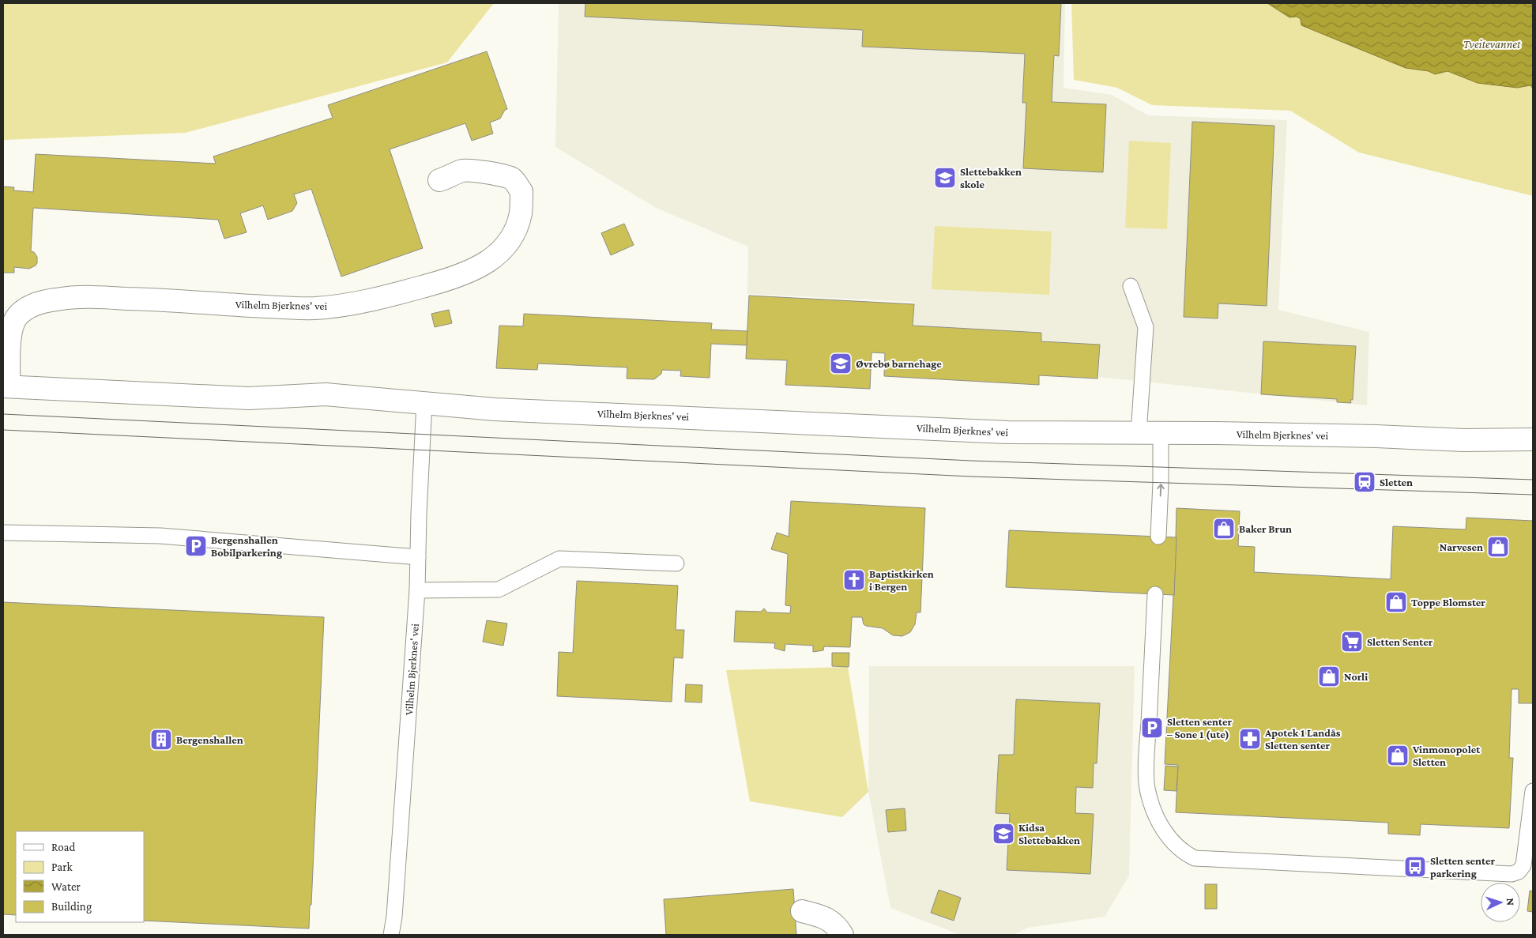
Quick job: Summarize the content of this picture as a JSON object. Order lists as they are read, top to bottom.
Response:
{
  "streets": {
    "main road": ["Vilhelm Bjerknes' vei"]
  },
  "water": ["Tveitevannet"],
  "places": {
    "school or university": ["Slettebakken skole", "Øvrebø barnehage", "Kidsa Slettebakken"],
    "station": ["Sletten"],
    "shop": [
      "Baker Brun",
      "Narvesen",
      "Toppe Blomster",
      "Norli",
      "Vinmonopolet Sletten"
    ],
    "parking": ["Bergenshallen Bobilparkering", "Sletten senter – Sone 1 (ute)"],
    "church": ["Baptistkirken i Bergen"],
    "supermarket": ["Sletten Senter"],
    "pharmacy": ["Apotek 1 Landås Sletten senter"],
    "building": ["Bergenshallen"],
    "bus stop": ["Sletten senter parkering"]
  },
  "legend": [
    "Road",
    "Park",
    "Water",
    "Building"
  ],
  "north": "right"
}
